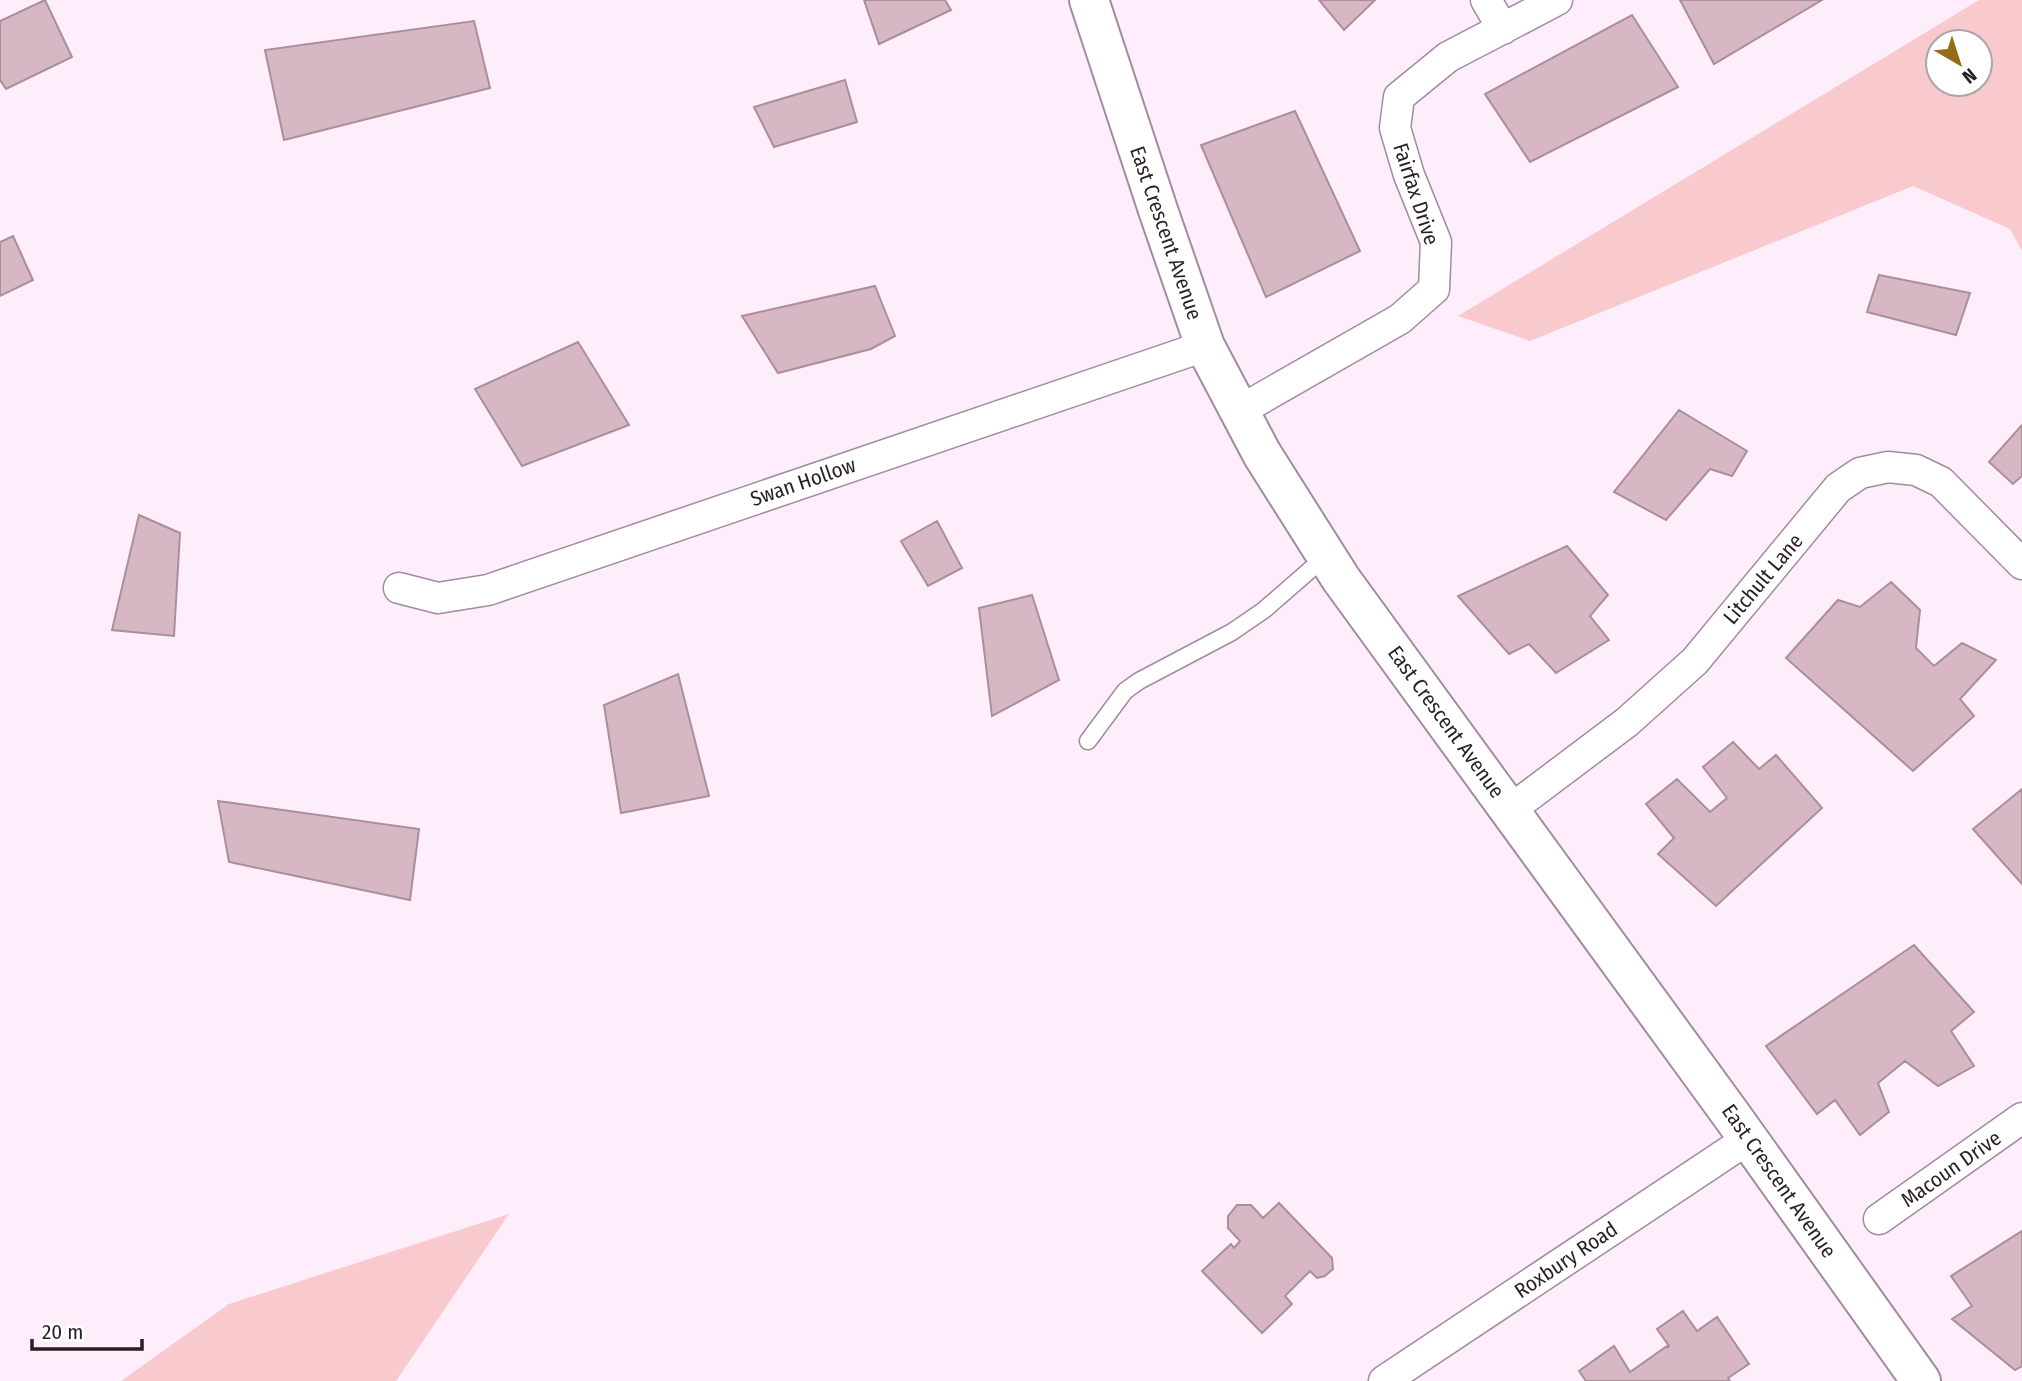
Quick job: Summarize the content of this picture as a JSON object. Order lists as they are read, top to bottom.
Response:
{
  "streets": {
    "street": [
      "Fairfax Drive",
      "East Crescent Avenue",
      "Swan Hollow",
      "Litchult Lane",
      "Macoun Drive",
      "Roxbury Road"
    ]
  },
  "crossings": [
    ["Fairfax Drive", "East Crescent Avenue"],
    ["East Crescent Avenue", "Swan Hollow"],
    ["East Crescent Avenue", "Litchult Lane"],
    ["East Crescent Avenue", "Roxbury Road"]
  ],
  "scale_bar": "20 m",
  "north": "bottom right"
}
